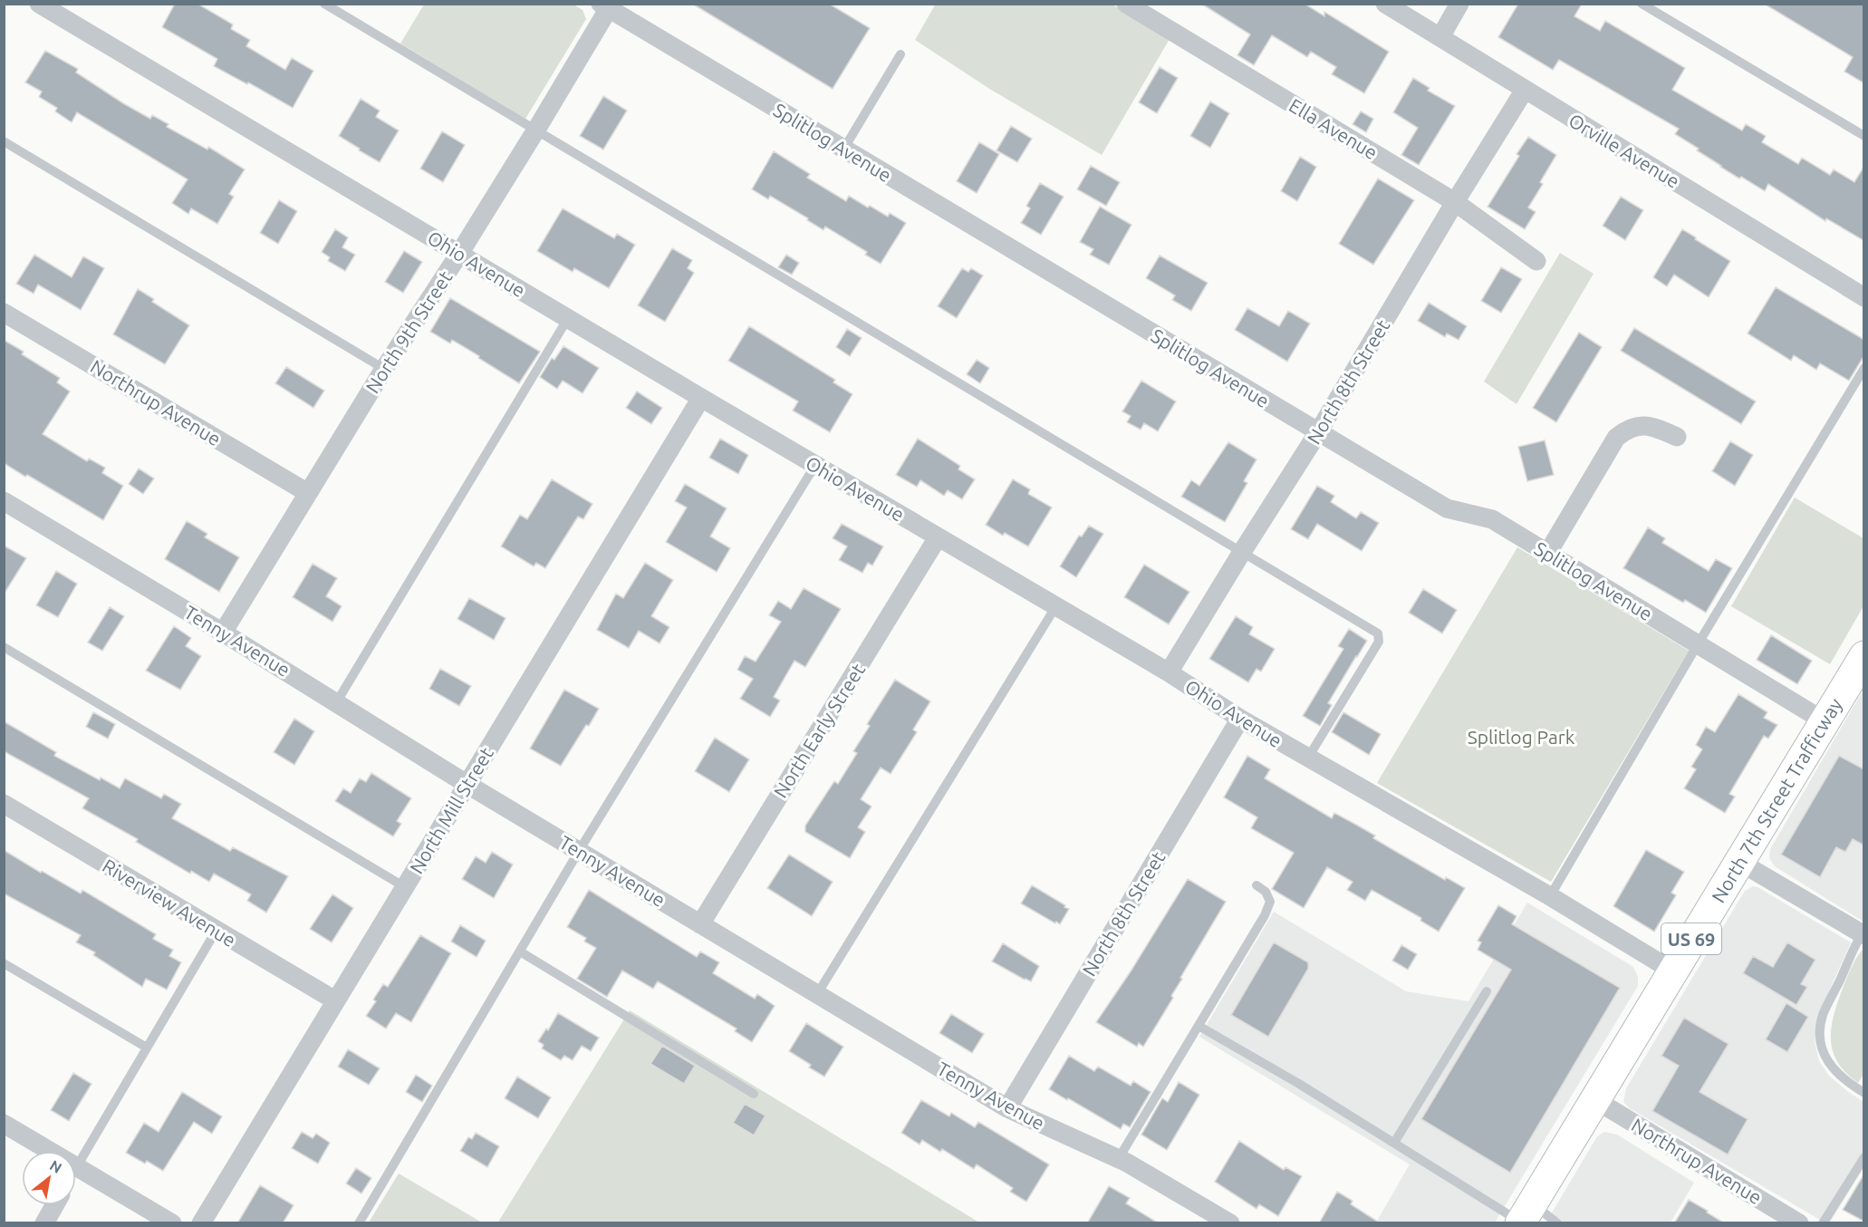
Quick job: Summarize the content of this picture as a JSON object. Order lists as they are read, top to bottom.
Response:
{
  "streets": {
    "main road": ["North 7th Street Trafficway", "US 69"],
    "street": [
      "Ella Avenue",
      "Splitlog Avenue",
      "Orville Avenue",
      "Ohio Avenue",
      "North 9th Street",
      "North 8th Street",
      "Northrup Avenue",
      "Tenny Avenue",
      "North Early Street",
      "North Mill Street",
      "Riverview Avenue"
    ]
  },
  "crossings": [
    ["Ella Avenue", "North 8th Street"],
    ["Splitlog Avenue", "North 9th Street"],
    ["Splitlog Avenue", "North 8th Street"],
    ["Splitlog Avenue", "North 7th Street Trafficway"],
    ["Orville Avenue", "North 8th Street"],
    ["Ohio Avenue", "North 9th Street"],
    ["Ohio Avenue", "North 8th Street"],
    ["Ohio Avenue", "North Early Street"],
    ["Ohio Avenue", "North 7th Street Trafficway"],
    ["Ohio Avenue", "North Mill Street"],
    ["North 9th Street", "Northrup Avenue"],
    ["North 9th Street", "Tenny Avenue"],
    ["North 8th Street", "Tenny Avenue"],
    ["Northrup Avenue", "North 7th Street Trafficway"],
    ["Tenny Avenue", "North Early Street"],
    ["Tenny Avenue", "North Mill Street"],
    ["North Mill Street", "Riverview Avenue"]
  ],
  "parks": ["Splitlog Park"],
  "north": "top right"
}
